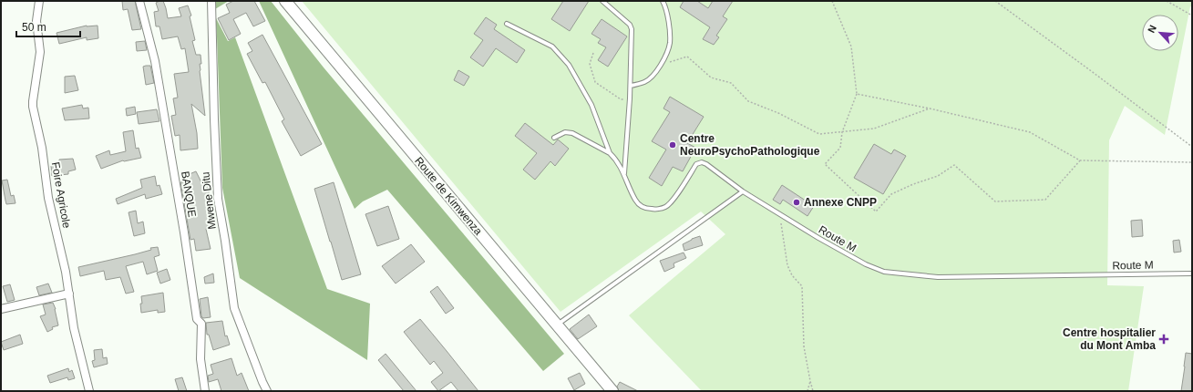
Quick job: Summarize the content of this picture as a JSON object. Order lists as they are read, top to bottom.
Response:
{
  "streets": {
    "street": [
      "BANQUE",
      "Foire Agricole",
      "Route de Kimwenza",
      "Mwene Ditu"
    ],
    "lane": ["Route M"]
  },
  "places": {
    "other": ["Centre NeuroPsychoPathologique", "Annexe CNPP"],
    "health": ["Centre hospitalier du Mont Amba"]
  },
  "scale_bar": "50 m",
  "north": "top left"
}
